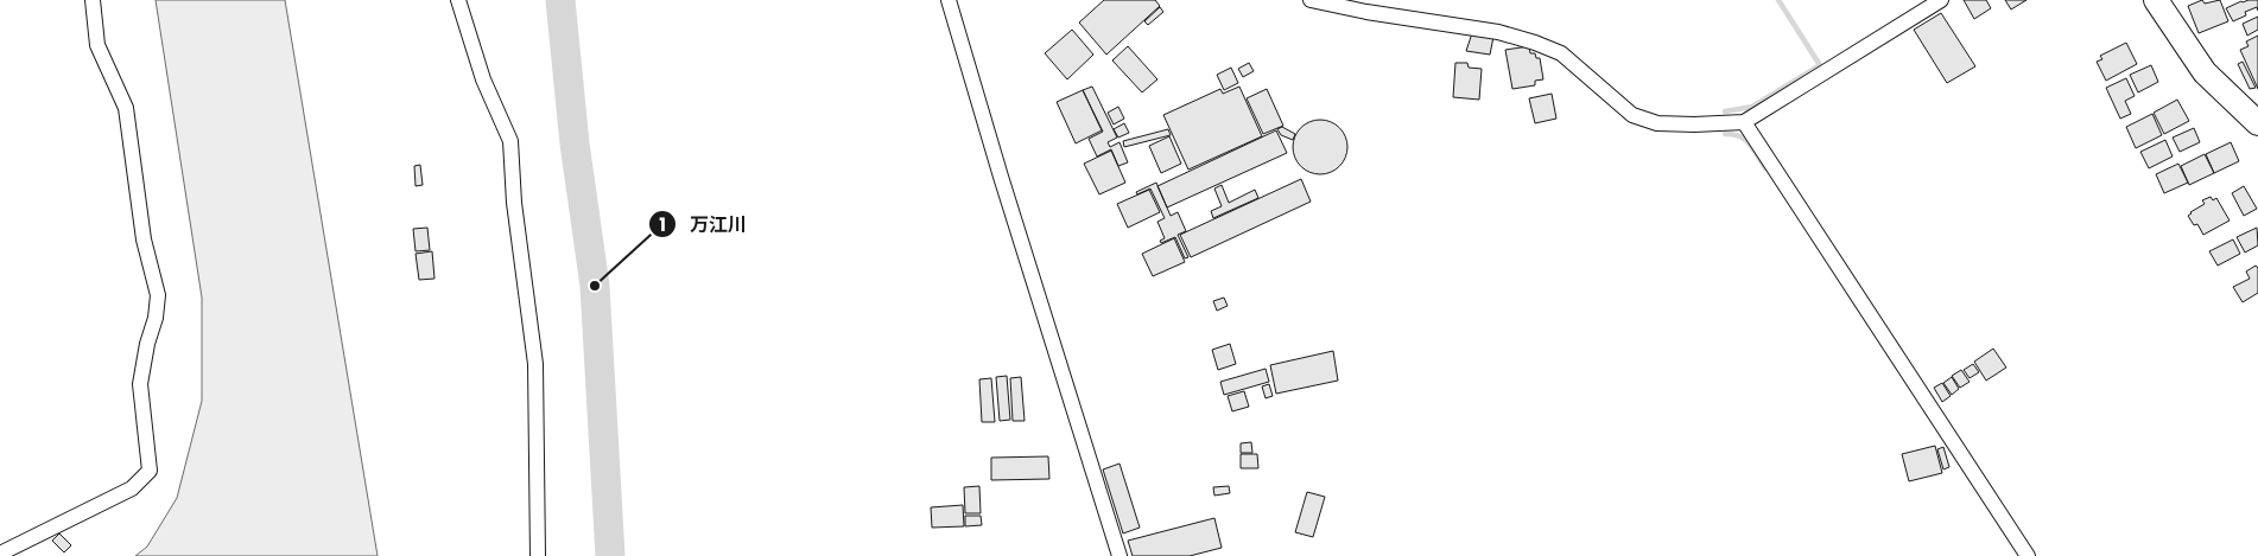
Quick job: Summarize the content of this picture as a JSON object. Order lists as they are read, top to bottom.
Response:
{
  "places": ["万江川"]
}
